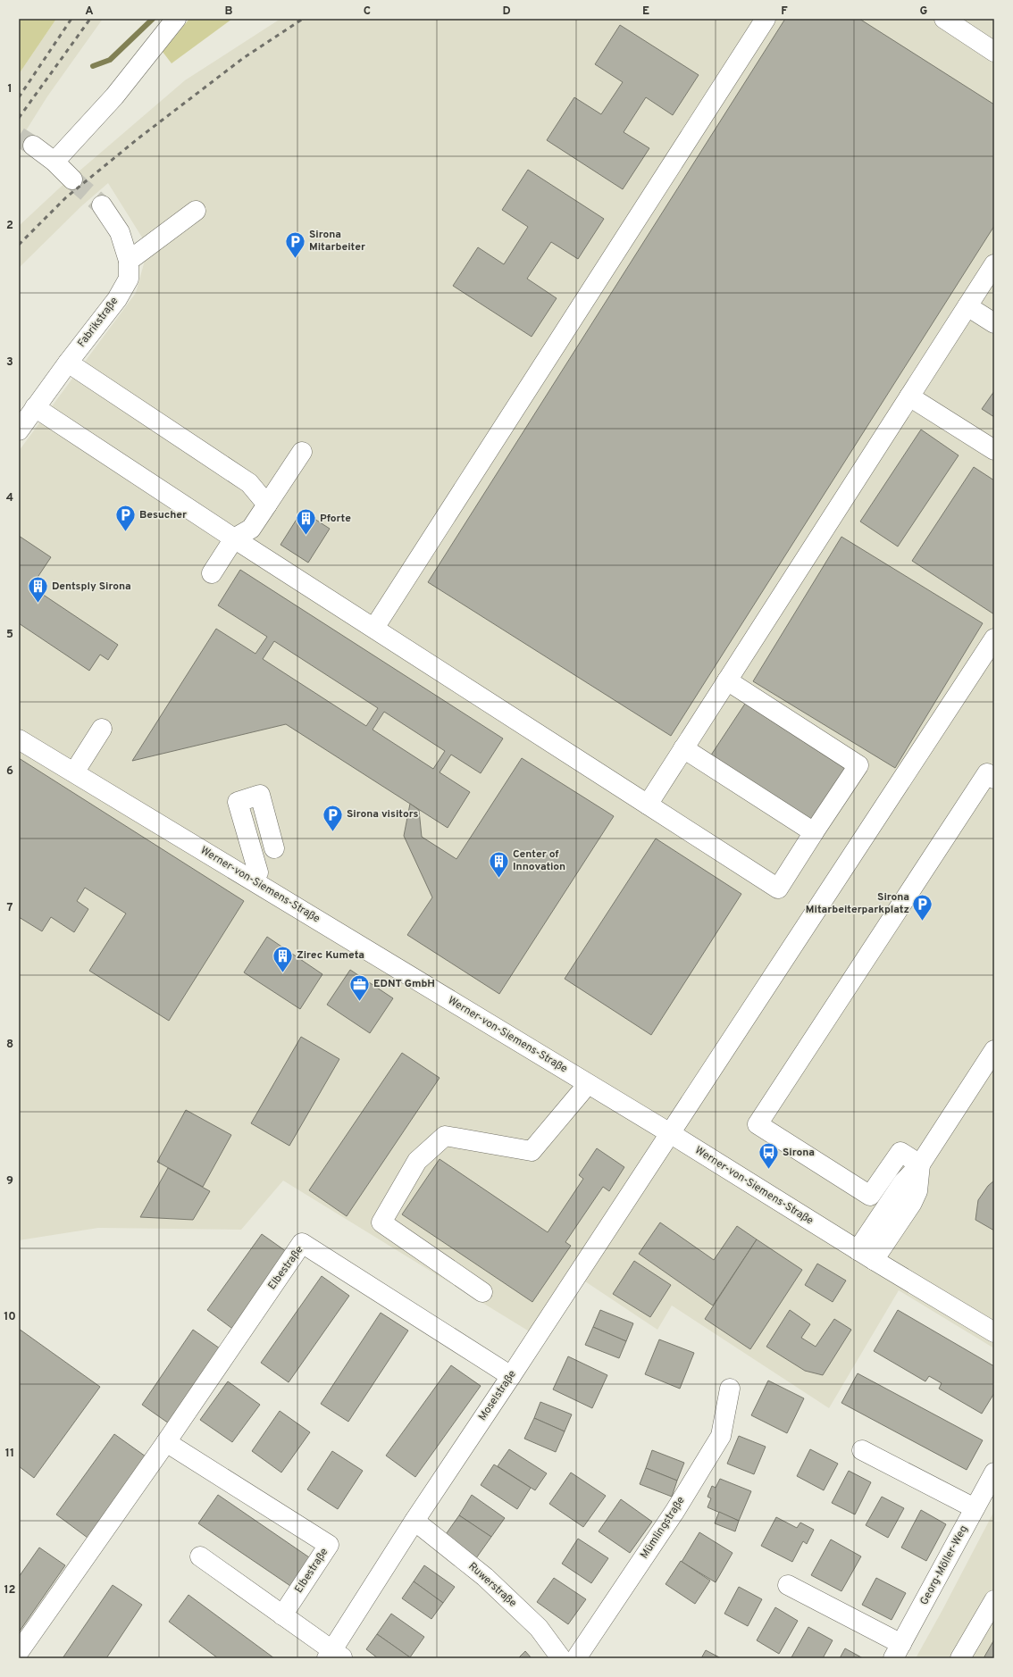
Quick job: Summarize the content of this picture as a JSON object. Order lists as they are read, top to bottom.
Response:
{
  "streets": {
    "street": [
      "Fabrikstraße",
      "Werner-von-Siemens-Straße",
      "Elbestraße",
      "Moselstraße",
      "Mümlingstraße",
      "Georg-Möller-Weg",
      "Ruwerstraße"
    ]
  },
  "crossings": [
    ["Werner-von-Siemens-Straße", "Moselstraße"],
    ["Elbestraße", "Moselstraße"],
    ["Moselstraße", "Ruwerstraße"]
  ],
  "places": {
    "parking": [
      "Sirona Mitarbeiter",
      "Besucher",
      "Sirona visitors",
      "Sirona Mitarbeiterparkplatz"
    ],
    "building": [
      "Pforte",
      "Dentsply Sirona",
      "Center of Innovation",
      "Zirec Kumeta"
    ],
    "office": ["EDNT GmbH"],
    "bus stop": ["Sirona"]
  },
  "grid": {
    "columns": [
      "A",
      "B",
      "C",
      "D",
      "E",
      "F",
      "G"
    ],
    "rows": [
      "1",
      "2",
      "3",
      "4",
      "5",
      "6",
      "7",
      "8",
      "9",
      "10",
      "11",
      "12"
    ]
  }
}
